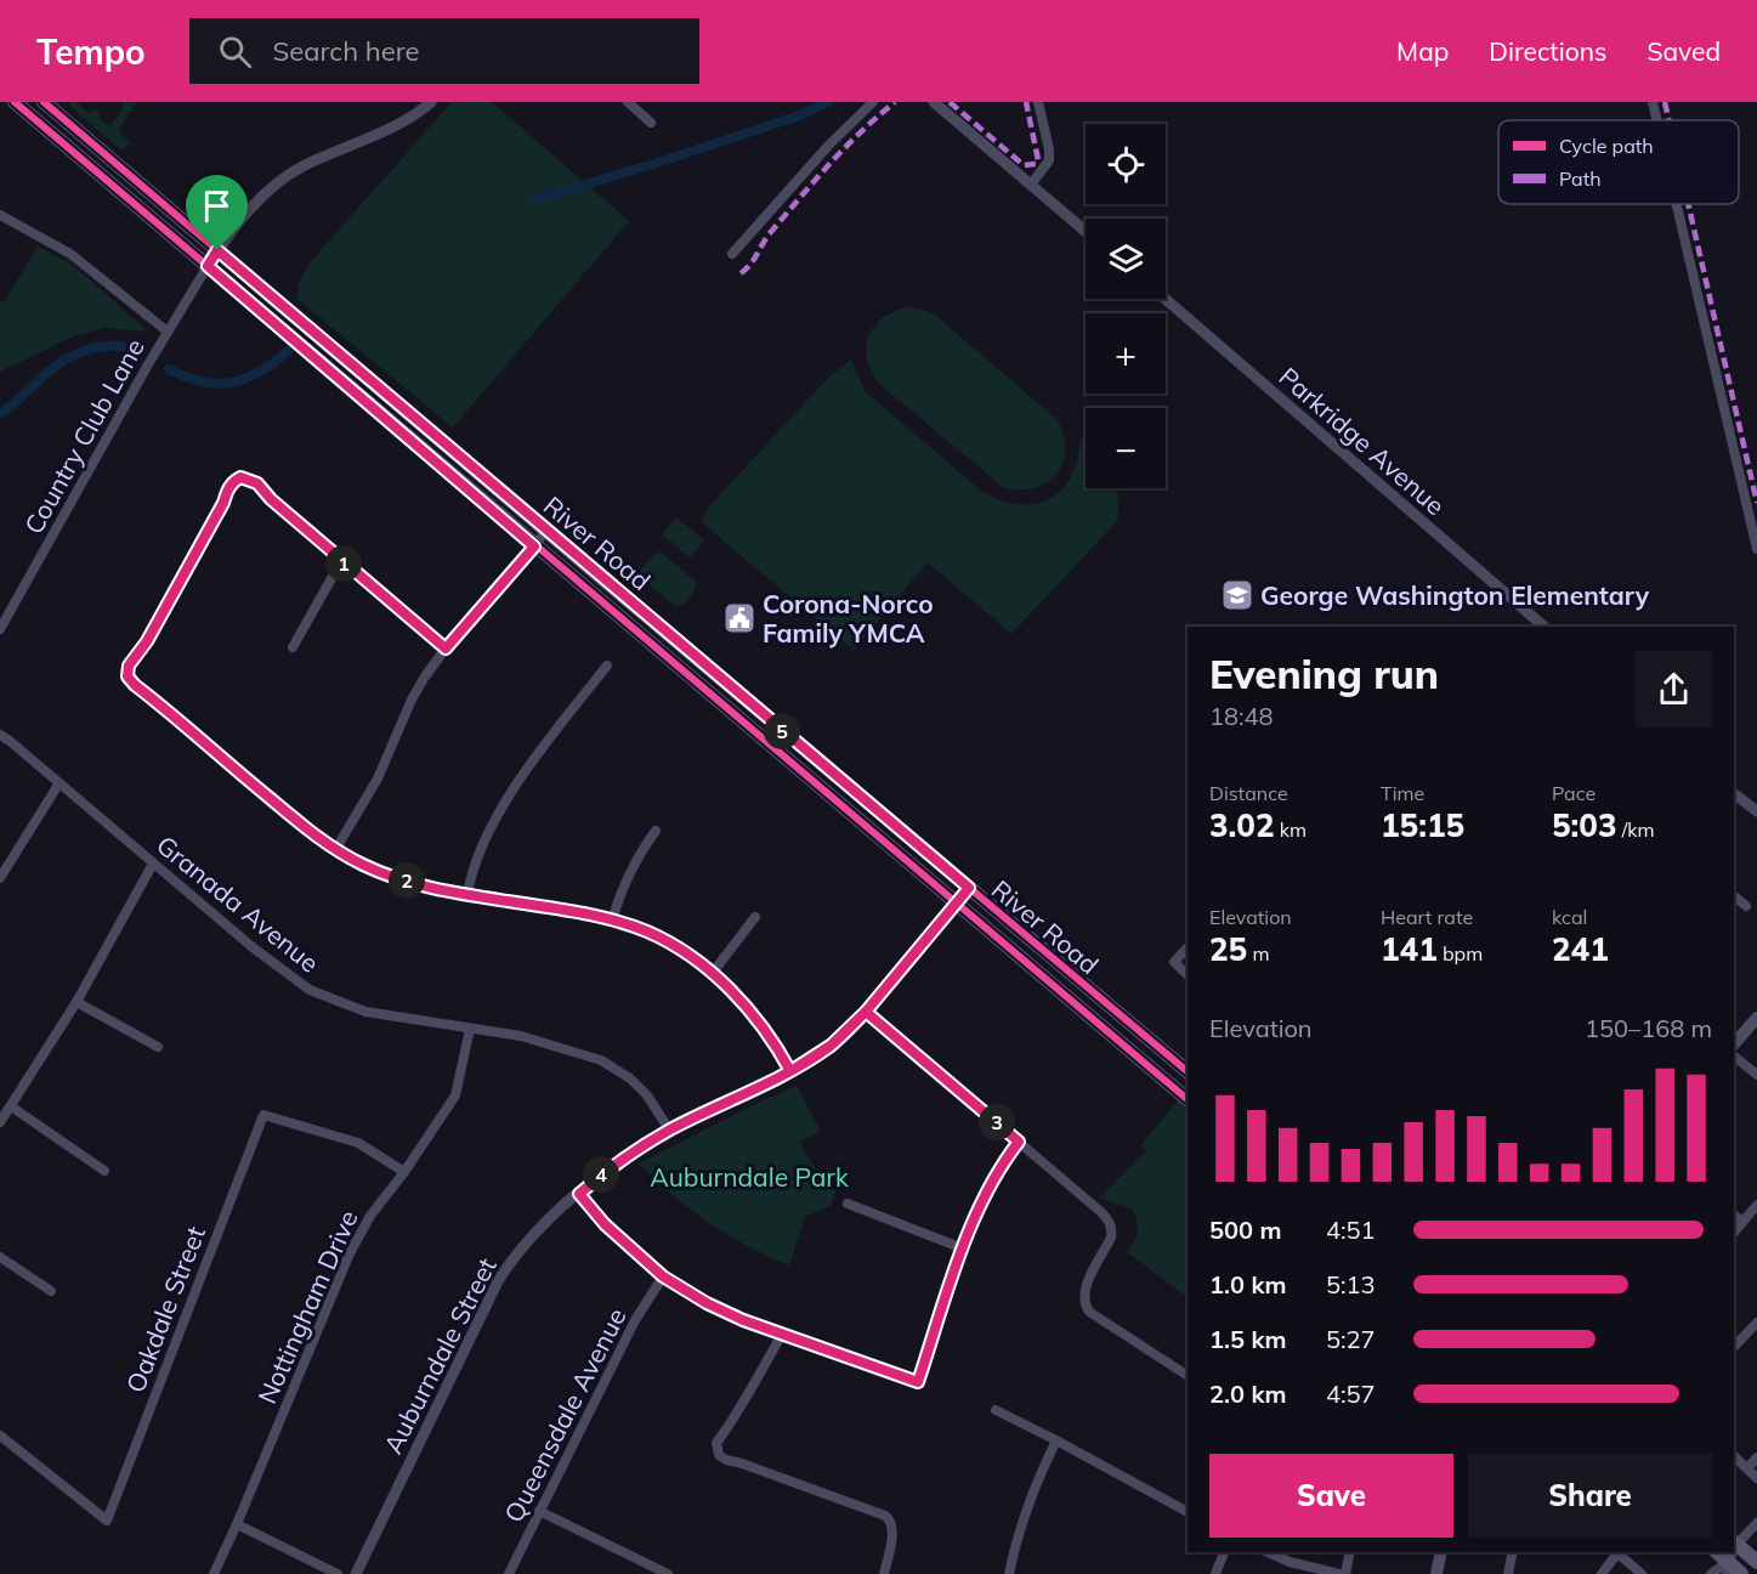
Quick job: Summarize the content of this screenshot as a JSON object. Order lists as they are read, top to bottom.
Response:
{
  "streets": {
    "main road": ["River Road"],
    "street": [
      "Country Club Lane",
      "Parkridge Avenue",
      "Granada Avenue",
      "Nottingham Drive",
      "Oakdale Street",
      "Auburndale Street",
      "Queensdale Avenue"
    ]
  },
  "crossings": [
    ["Country Club Lane", "River Road"],
    ["River Road", "Auburndale Street"],
    ["Granada Avenue", "Nottingham Drive"],
    ["Granada Avenue", "Auburndale Street"],
    ["Nottingham Drive", "Oakdale Street"]
  ],
  "parks": ["Auburndale Park"],
  "places": {
    "school or university": ["George Washington Elementary"],
    "public building": ["Corona-Norco Family YMCA"]
  },
  "legend": ["Cycle path", "Path"],
  "page": {
    "header": "Tempo",
    "search": "Search here",
    "nav": ["Map", "Directions", "Saved"],
    "map_buttons": ["+", "−"],
    "pins": [
      "1",
      "5",
      "2",
      "3",
      "4"
    ],
    "heading": ["Evening run", "18:48"],
    "stats": [
      ["Distance", "3.02 km"],
      ["Time", "15:15"],
      ["Pace", "5:03 /km"],
      ["Elevation", "25 m"],
      ["Heart rate", "141 bpm"],
      ["kcal", "241"]
    ],
    "chart": ["Elevation", "150–168 m"],
    "list": [
      {
        "name": "500 m",
        "note": "4:51"
      },
      {
        "name": "1.0 km",
        "note": "5:13"
      },
      {
        "name": "1.5 km",
        "note": "5:27"
      },
      {
        "name": "2.0 km",
        "note": "4:57"
      }
    ],
    "buttons": ["Save", "Share"]
  }
}
